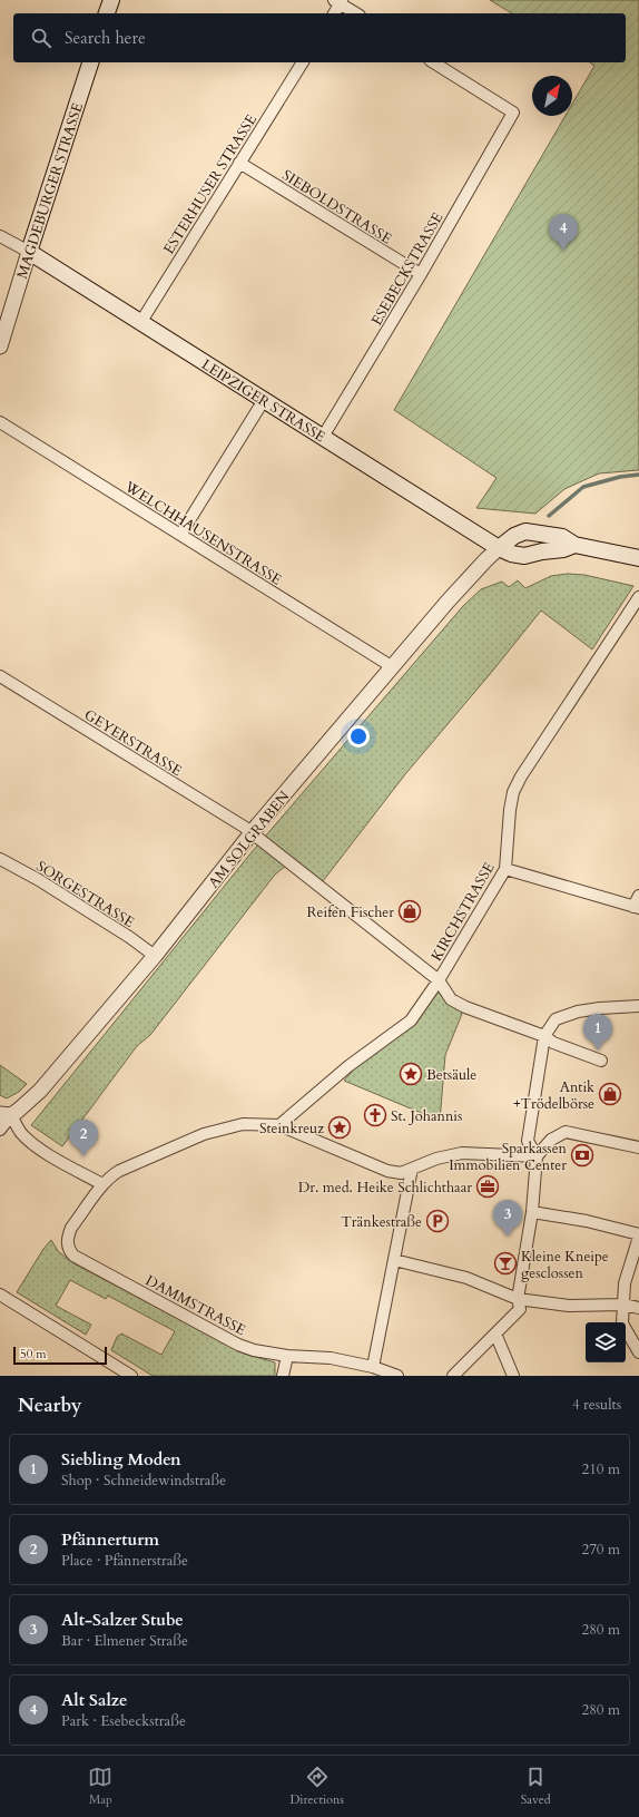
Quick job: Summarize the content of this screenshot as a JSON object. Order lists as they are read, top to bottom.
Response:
{
  "streets": {
    "main road": ["MAGDEBURGER STRASSE", "LEIPZIGER STRASSE"],
    "street": [
      "ESTERHUSER STRASSE",
      "SIEBOLDSTRASSE",
      "ESEBECKSTRASSE",
      "WELCHHAUSENSTRASSE",
      "GEYERSTRASSE",
      "AM SOLGRABEN",
      "SORGESTRASSE",
      "KIRCHSTRASSE",
      "DAMMSTRASSE"
    ]
  },
  "crossings": [
    ["ESTERHUSER STRASSE", "SIEBOLDSTRASSE"],
    ["ESTERHUSER STRASSE", "LEIPZIGER STRASSE"],
    ["MAGDEBURGER STRASSE", "LEIPZIGER STRASSE"],
    ["SIEBOLDSTRASSE", "ESEBECKSTRASSE"],
    ["ESEBECKSTRASSE", "LEIPZIGER STRASSE"],
    ["LEIPZIGER STRASSE", "AM SOLGRABEN"],
    ["WELCHHAUSENSTRASSE", "AM SOLGRABEN"],
    ["GEYERSTRASSE", "AM SOLGRABEN"],
    ["GEYERSTRASSE", "KIRCHSTRASSE"],
    ["AM SOLGRABEN", "SORGESTRASSE"]
  ],
  "places": {
    "shop": ["Reifen Fischer", "Antik +Trödelbörse"],
    "place": ["Betsäule", "Steinkreuz"],
    "church": ["St. Johannis"],
    "bank": ["Sparkassen Immobilien Center"],
    "office": ["Dr. med. Heike Schlichthaar"],
    "parking": ["Tränkestraße"],
    "bar": ["Kleine Kneipe gesclossen"]
  },
  "scale_bar": "50 m",
  "north": "top right",
  "page": {
    "search": "Search here",
    "pins": [
      "4",
      "1",
      "2",
      "3"
    ],
    "scale": "50 m",
    "heading": ["Nearby", "4 results"],
    "list": [
      {
        "mark": "1",
        "name": "Siebling Moden",
        "note": "Shop · Schneidewindstraße",
        "value": "210 m"
      },
      {
        "mark": "2",
        "name": "Pfännerturm",
        "note": "Place · Pfännerstraße",
        "value": "270 m"
      },
      {
        "mark": "3",
        "name": "Alt-Salzer Stube",
        "note": "Bar · Elmener Straße",
        "value": "280 m"
      },
      {
        "mark": "4",
        "name": "Alt Salze",
        "note": "Park · Esebeckstraße",
        "value": "280 m"
      }
    ],
    "nav": ["Map", "Directions", "Saved"]
  }
}
